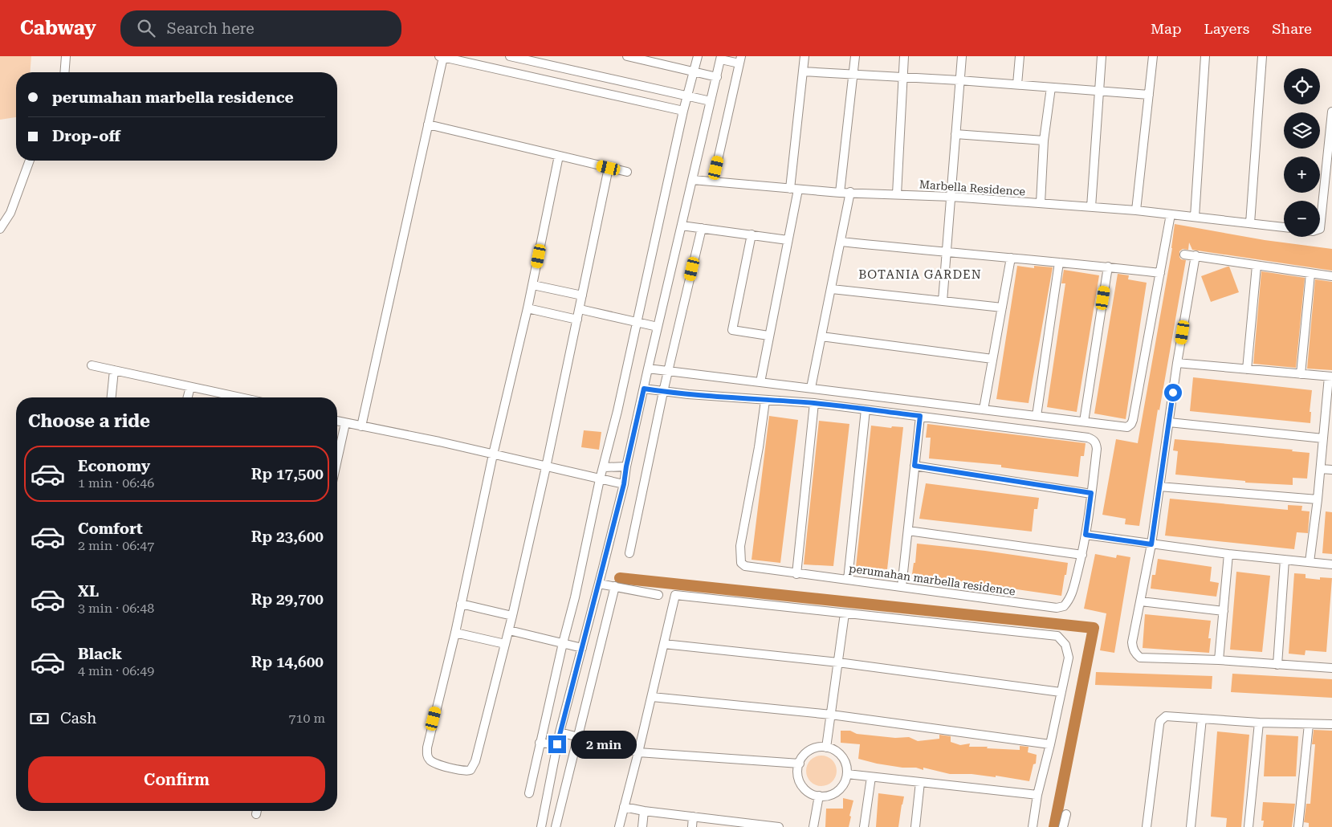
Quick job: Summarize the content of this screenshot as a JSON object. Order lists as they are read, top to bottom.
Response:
{
  "streets": {
    "street": ["Marbella Residence", "perumahan marbella residence"]
  },
  "districts": ["BOTANIA GARDEN"],
  "page": {
    "header": "Cabway",
    "search": "Search here",
    "nav": ["Map", "Layers", "Share"],
    "map_buttons": ["+", "−"],
    "banner": ["perumahan marbella residence", "Drop-off"],
    "heading": "Choose a ride",
    "list": [
      {
        "name": "Economy",
        "note": "1 min · 06:46",
        "value": "Rp 17,500"
      },
      {
        "name": "Comfort",
        "note": "2 min · 06:47",
        "value": "Rp 23,600"
      },
      {
        "name": "XL",
        "note": "3 min · 06:48",
        "value": "Rp 29,700"
      },
      {
        "name": "Black",
        "note": "4 min · 06:49",
        "value": "Rp 14,600"
      }
    ],
    "pay": ["Cash", "710 m"],
    "bubble": "2 min",
    "buttons": "Confirm"
  }
}
